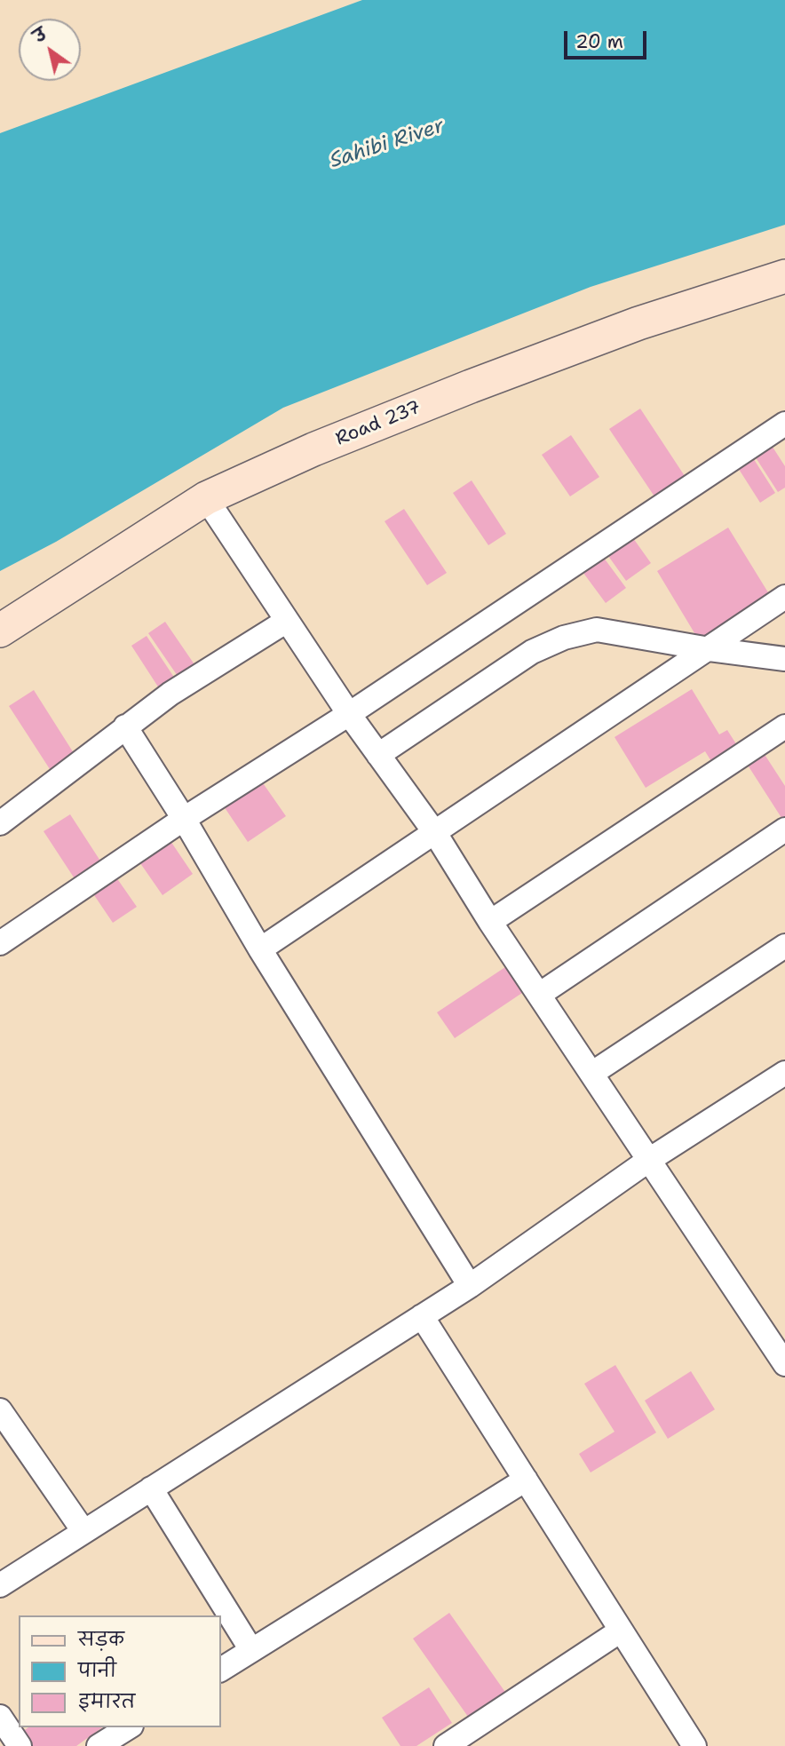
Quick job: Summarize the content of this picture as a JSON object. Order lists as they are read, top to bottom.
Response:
{
  "streets": {
    "street": ["Road 237"]
  },
  "water": ["Sahibi River"],
  "legend": ["सड़क", "पानी", "इमारत"],
  "scale_bar": "20 m",
  "north": "top left"
}
